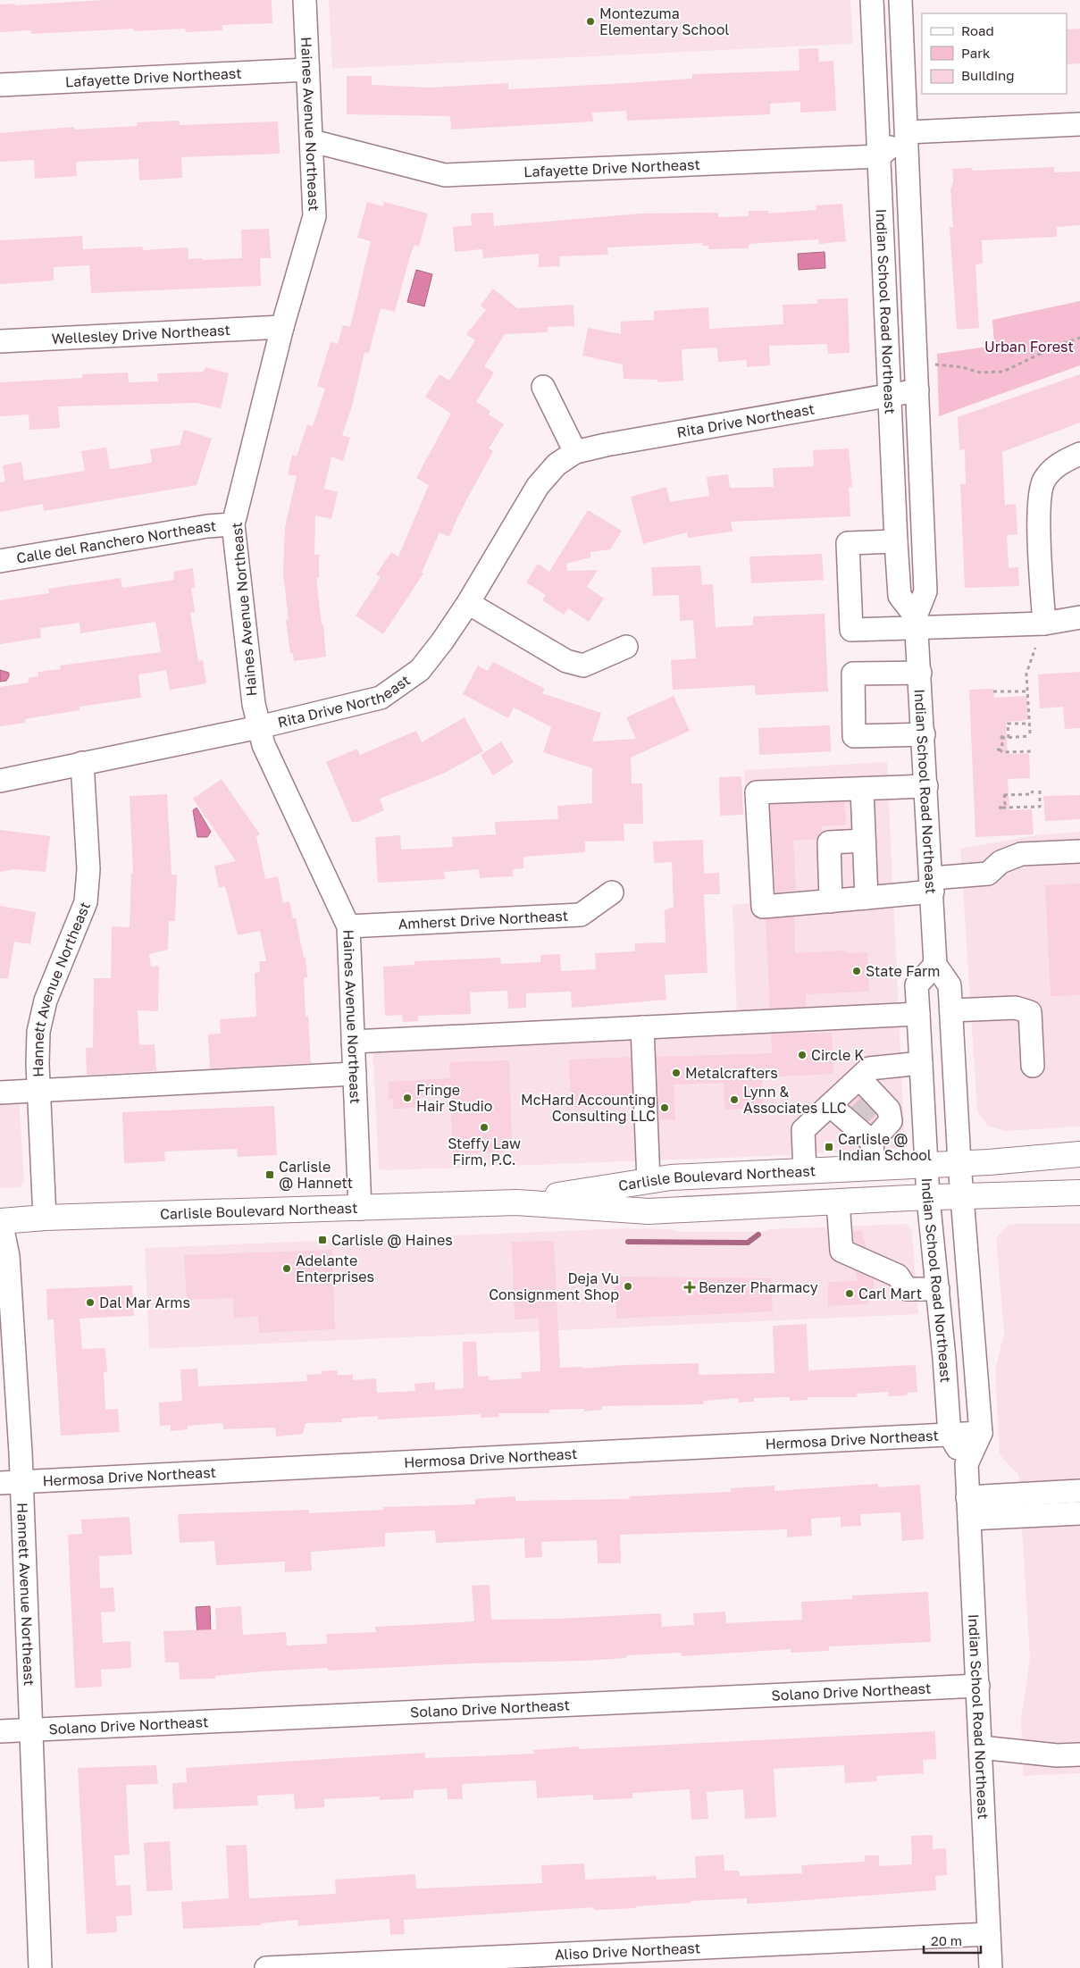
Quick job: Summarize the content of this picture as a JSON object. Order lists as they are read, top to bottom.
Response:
{
  "streets": {
    "main road": ["Carlisle Boulevard Northeast"],
    "street": [
      "Lafayette Drive Northeast",
      "Haines Avenue Northeast",
      "Indian School Road Northeast",
      "Wellesley Drive Northeast",
      "Rita Drive Northeast",
      "Calle del Ranchero Northeast",
      "Amherst Drive Northeast",
      "Hannett Avenue Northeast",
      "Hermosa Drive Northeast",
      "Solano Drive Northeast",
      "Aliso Drive Northeast"
    ]
  },
  "crossings": [
    ["Lafayette Drive Northeast", "Haines Avenue Northeast"],
    ["Lafayette Drive Northeast", "Indian School Road Northeast"],
    ["Haines Avenue Northeast", "Wellesley Drive Northeast"],
    ["Haines Avenue Northeast", "Rita Drive Northeast"],
    ["Haines Avenue Northeast", "Calle del Ranchero Northeast"],
    ["Haines Avenue Northeast", "Amherst Drive Northeast"],
    ["Haines Avenue Northeast", "Carlisle Boulevard Northeast"],
    ["Indian School Road Northeast", "Rita Drive Northeast"],
    ["Indian School Road Northeast", "Carlisle Boulevard Northeast"],
    ["Indian School Road Northeast", "Hermosa Drive Northeast"],
    ["Indian School Road Northeast", "Solano Drive Northeast"],
    ["Indian School Road Northeast", "Aliso Drive Northeast"],
    ["Rita Drive Northeast", "Hannett Avenue Northeast"],
    ["Hannett Avenue Northeast", "Carlisle Boulevard Northeast"],
    ["Hannett Avenue Northeast", "Hermosa Drive Northeast"],
    ["Hannett Avenue Northeast", "Solano Drive Northeast"]
  ],
  "parks": ["Urban Forest"],
  "places": {
    "other": [
      "Montezuma Elementary School",
      "State Farm",
      "Circle K",
      "Metalcrafters",
      "Fringe Hair Studio",
      "Lynn & Associates LLC",
      "McHard Accounting Consulting LLC",
      "Steffy Law Firm, P.C.",
      "Adelante Enterprises",
      "Deja Vu Consignment Shop",
      "Carl Mart",
      "Dal Mar Arms"
    ],
    "transit": ["Carlisle @ Indian School", "Carlisle @ Hannett", "Carlisle @ Haines"],
    "health": ["Benzer Pharmacy"]
  },
  "legend": ["Road", "Park", "Building"],
  "scale_bar": "20 m"
}
